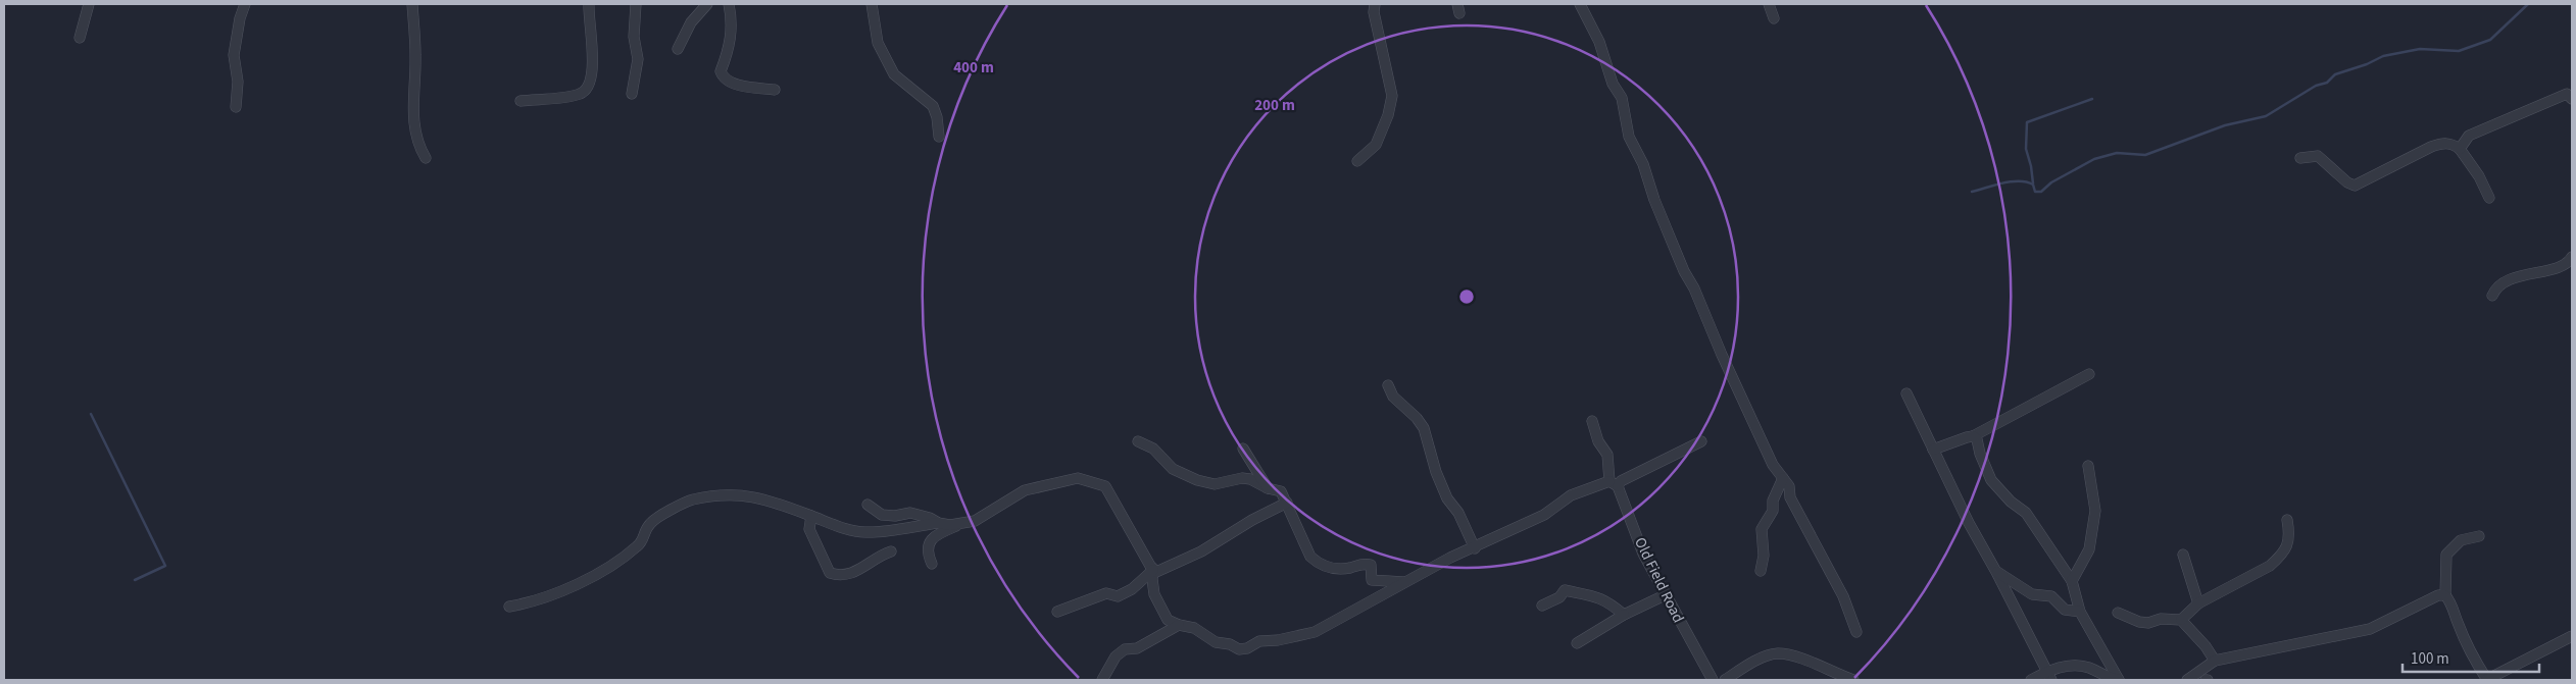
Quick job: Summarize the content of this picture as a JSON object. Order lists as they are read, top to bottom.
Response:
{
  "streets": {
    "street": ["Old Field Road"]
  },
  "scale_bar": "100 m",
  "rings": ["400 m", "200 m"]
}
